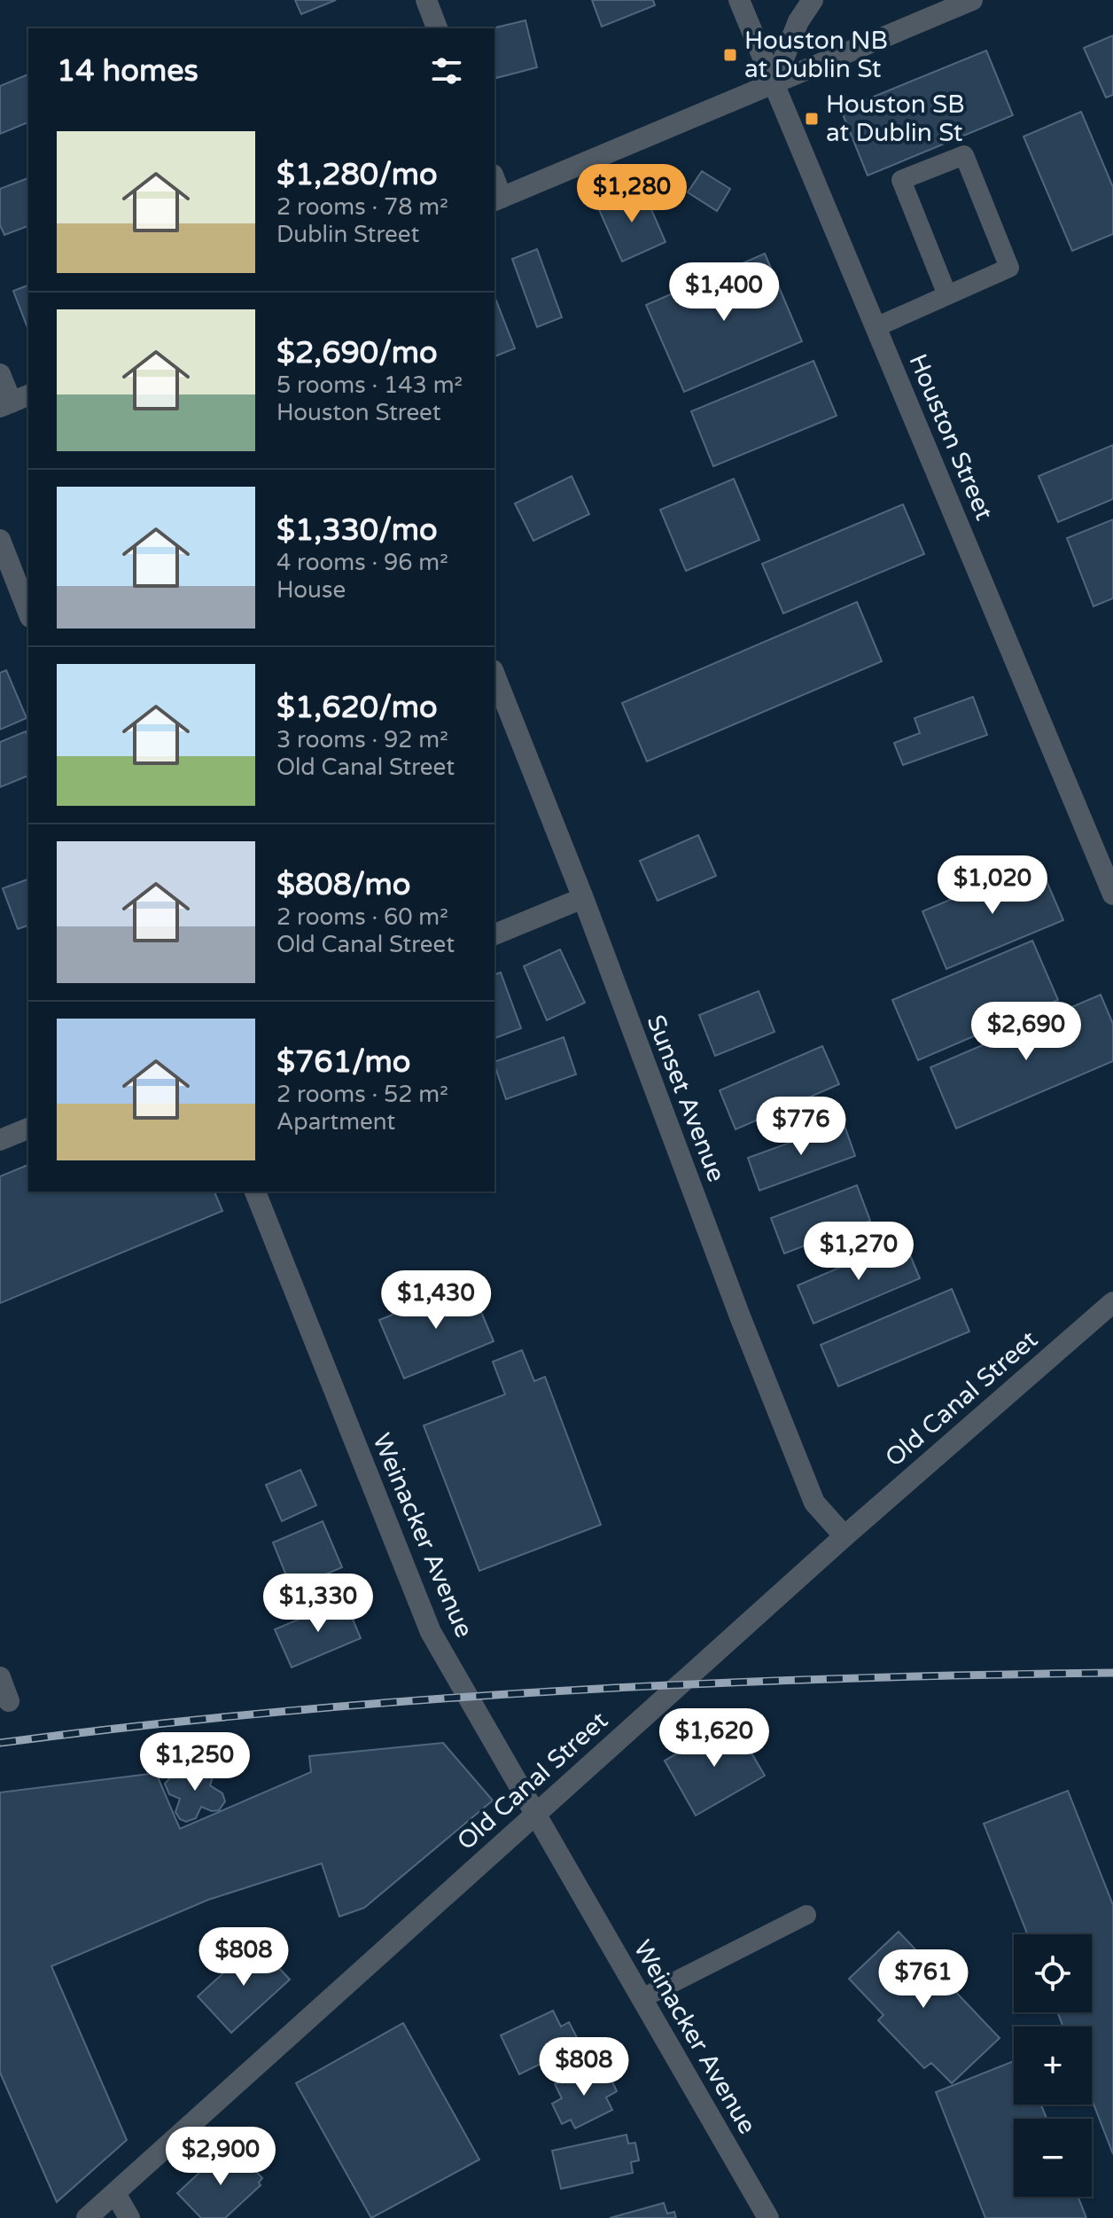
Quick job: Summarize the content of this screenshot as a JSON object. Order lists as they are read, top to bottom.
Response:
{
  "streets": {
    "street": [
      "Houston Street",
      "Sunset Avenue",
      "Old Canal Street",
      "Weinacker Avenue"
    ]
  },
  "crossings": [
    ["Sunset Avenue", "Old Canal Street"],
    ["Old Canal Street", "Weinacker Avenue"]
  ],
  "places": {
    "transit": ["Houston NB at Dublin St", "Houston SB at Dublin St"]
  },
  "page": {
    "heading": "14 homes",
    "list": [
      {
        "name": "$1,280/mo",
        "note": "2 rooms · 78 m² · Dublin Street"
      },
      {
        "name": "$2,690/mo",
        "note": "5 rooms · 143 m² · Houston Street"
      },
      {
        "name": "$1,330/mo",
        "note": "4 rooms · 96 m² · House"
      },
      {
        "name": "$1,620/mo",
        "note": "3 rooms · 92 m² · Old Canal Street"
      },
      {
        "name": "$808/mo",
        "note": "2 rooms · 60 m² · Old Canal Street"
      },
      {
        "name": "$761/mo",
        "note": "2 rooms · 52 m² · Apartment"
      }
    ],
    "price": [
      "$1,280",
      "$1,400",
      "$1,020",
      "$2,690",
      "$776",
      "$1,270",
      "$1,430",
      "$1,330",
      "$1,620",
      "$1,250",
      "$808",
      "$761",
      "$808",
      "$2,900"
    ],
    "map_buttons": ["+", "−"]
  }
}
